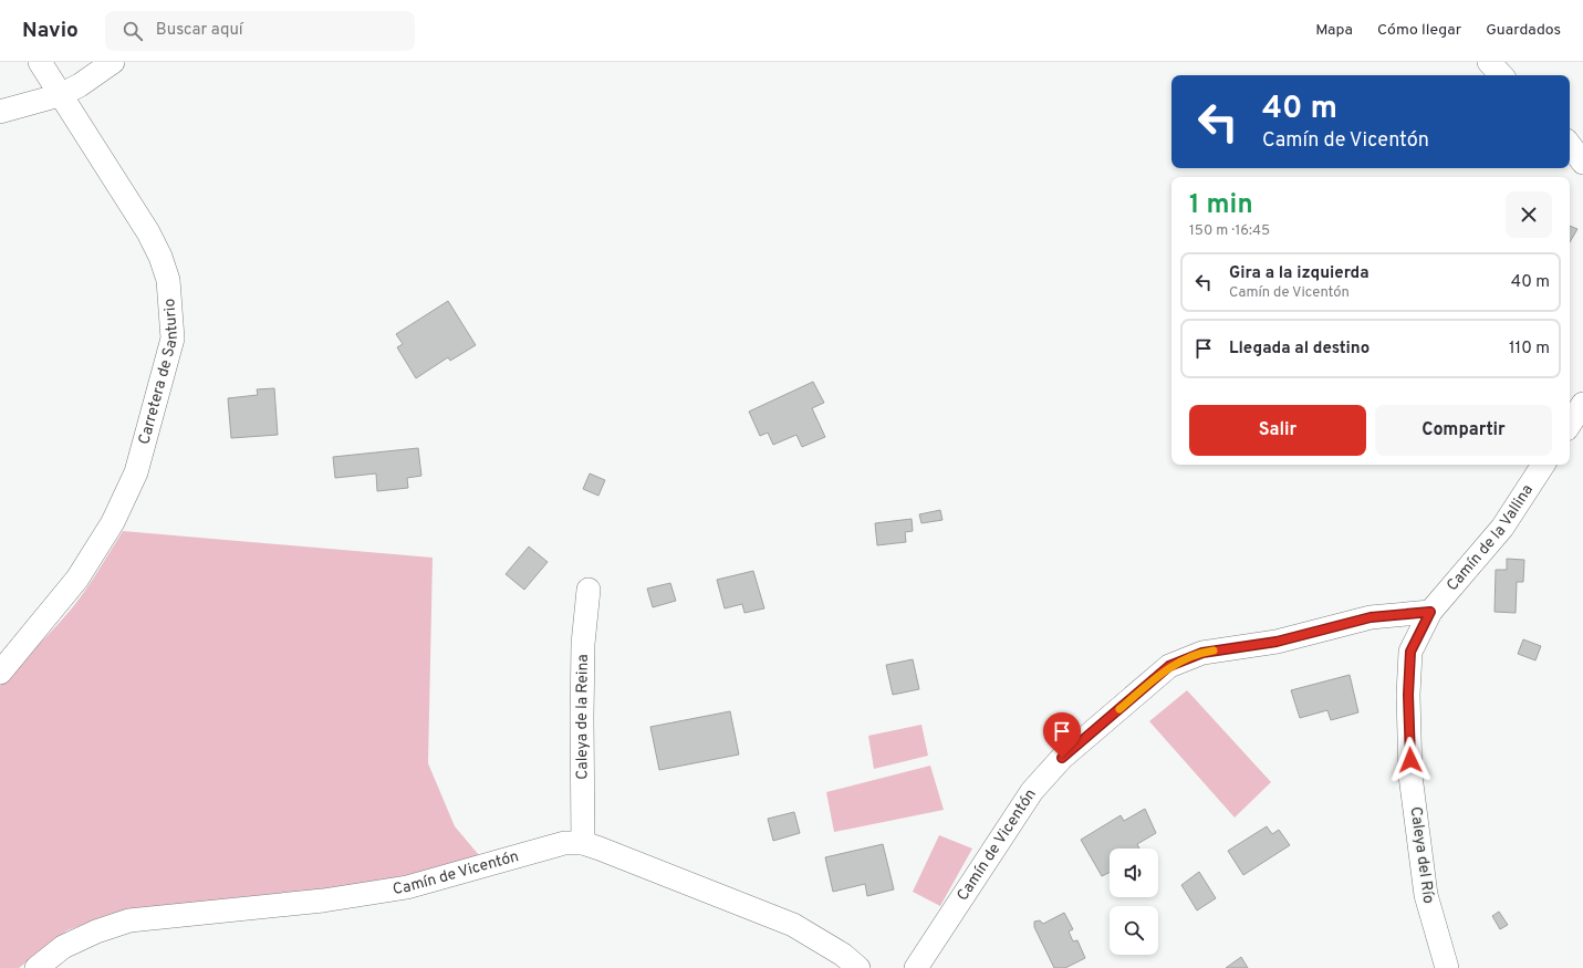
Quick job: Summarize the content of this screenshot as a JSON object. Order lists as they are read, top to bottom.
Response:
{
  "streets": {
    "street": [
      "Carretera de Santurio",
      "Camín de la Vallina",
      "Caleya de la Reina",
      "Camín de Vicentón",
      "Caleya del Río"
    ]
  },
  "crossings": [
    ["Camín de la Vallina", "Camín de Vicentón"],
    ["Camín de la Vallina", "Caleya del Río"],
    ["Caleya de la Reina", "Camín de Vicentón"],
    ["Camín de Vicentón", "Caleya del Río"]
  ],
  "page": {
    "header": "Navio",
    "search": "Buscar aquí",
    "nav": ["Mapa", "Cómo llegar", "Guardados"],
    "turn": ["40 m", "Camín de Vicentón"],
    "heading": ["1 min", "150 m · 16:45"],
    "list": [
      {
        "name": "Gira a la izquierda",
        "note": "Camín de Vicentón",
        "value": "40 m"
      },
      {
        "name": "Llegada al destino",
        "value": "110 m"
      }
    ],
    "buttons": ["Salir", "Compartir"]
  }
}
